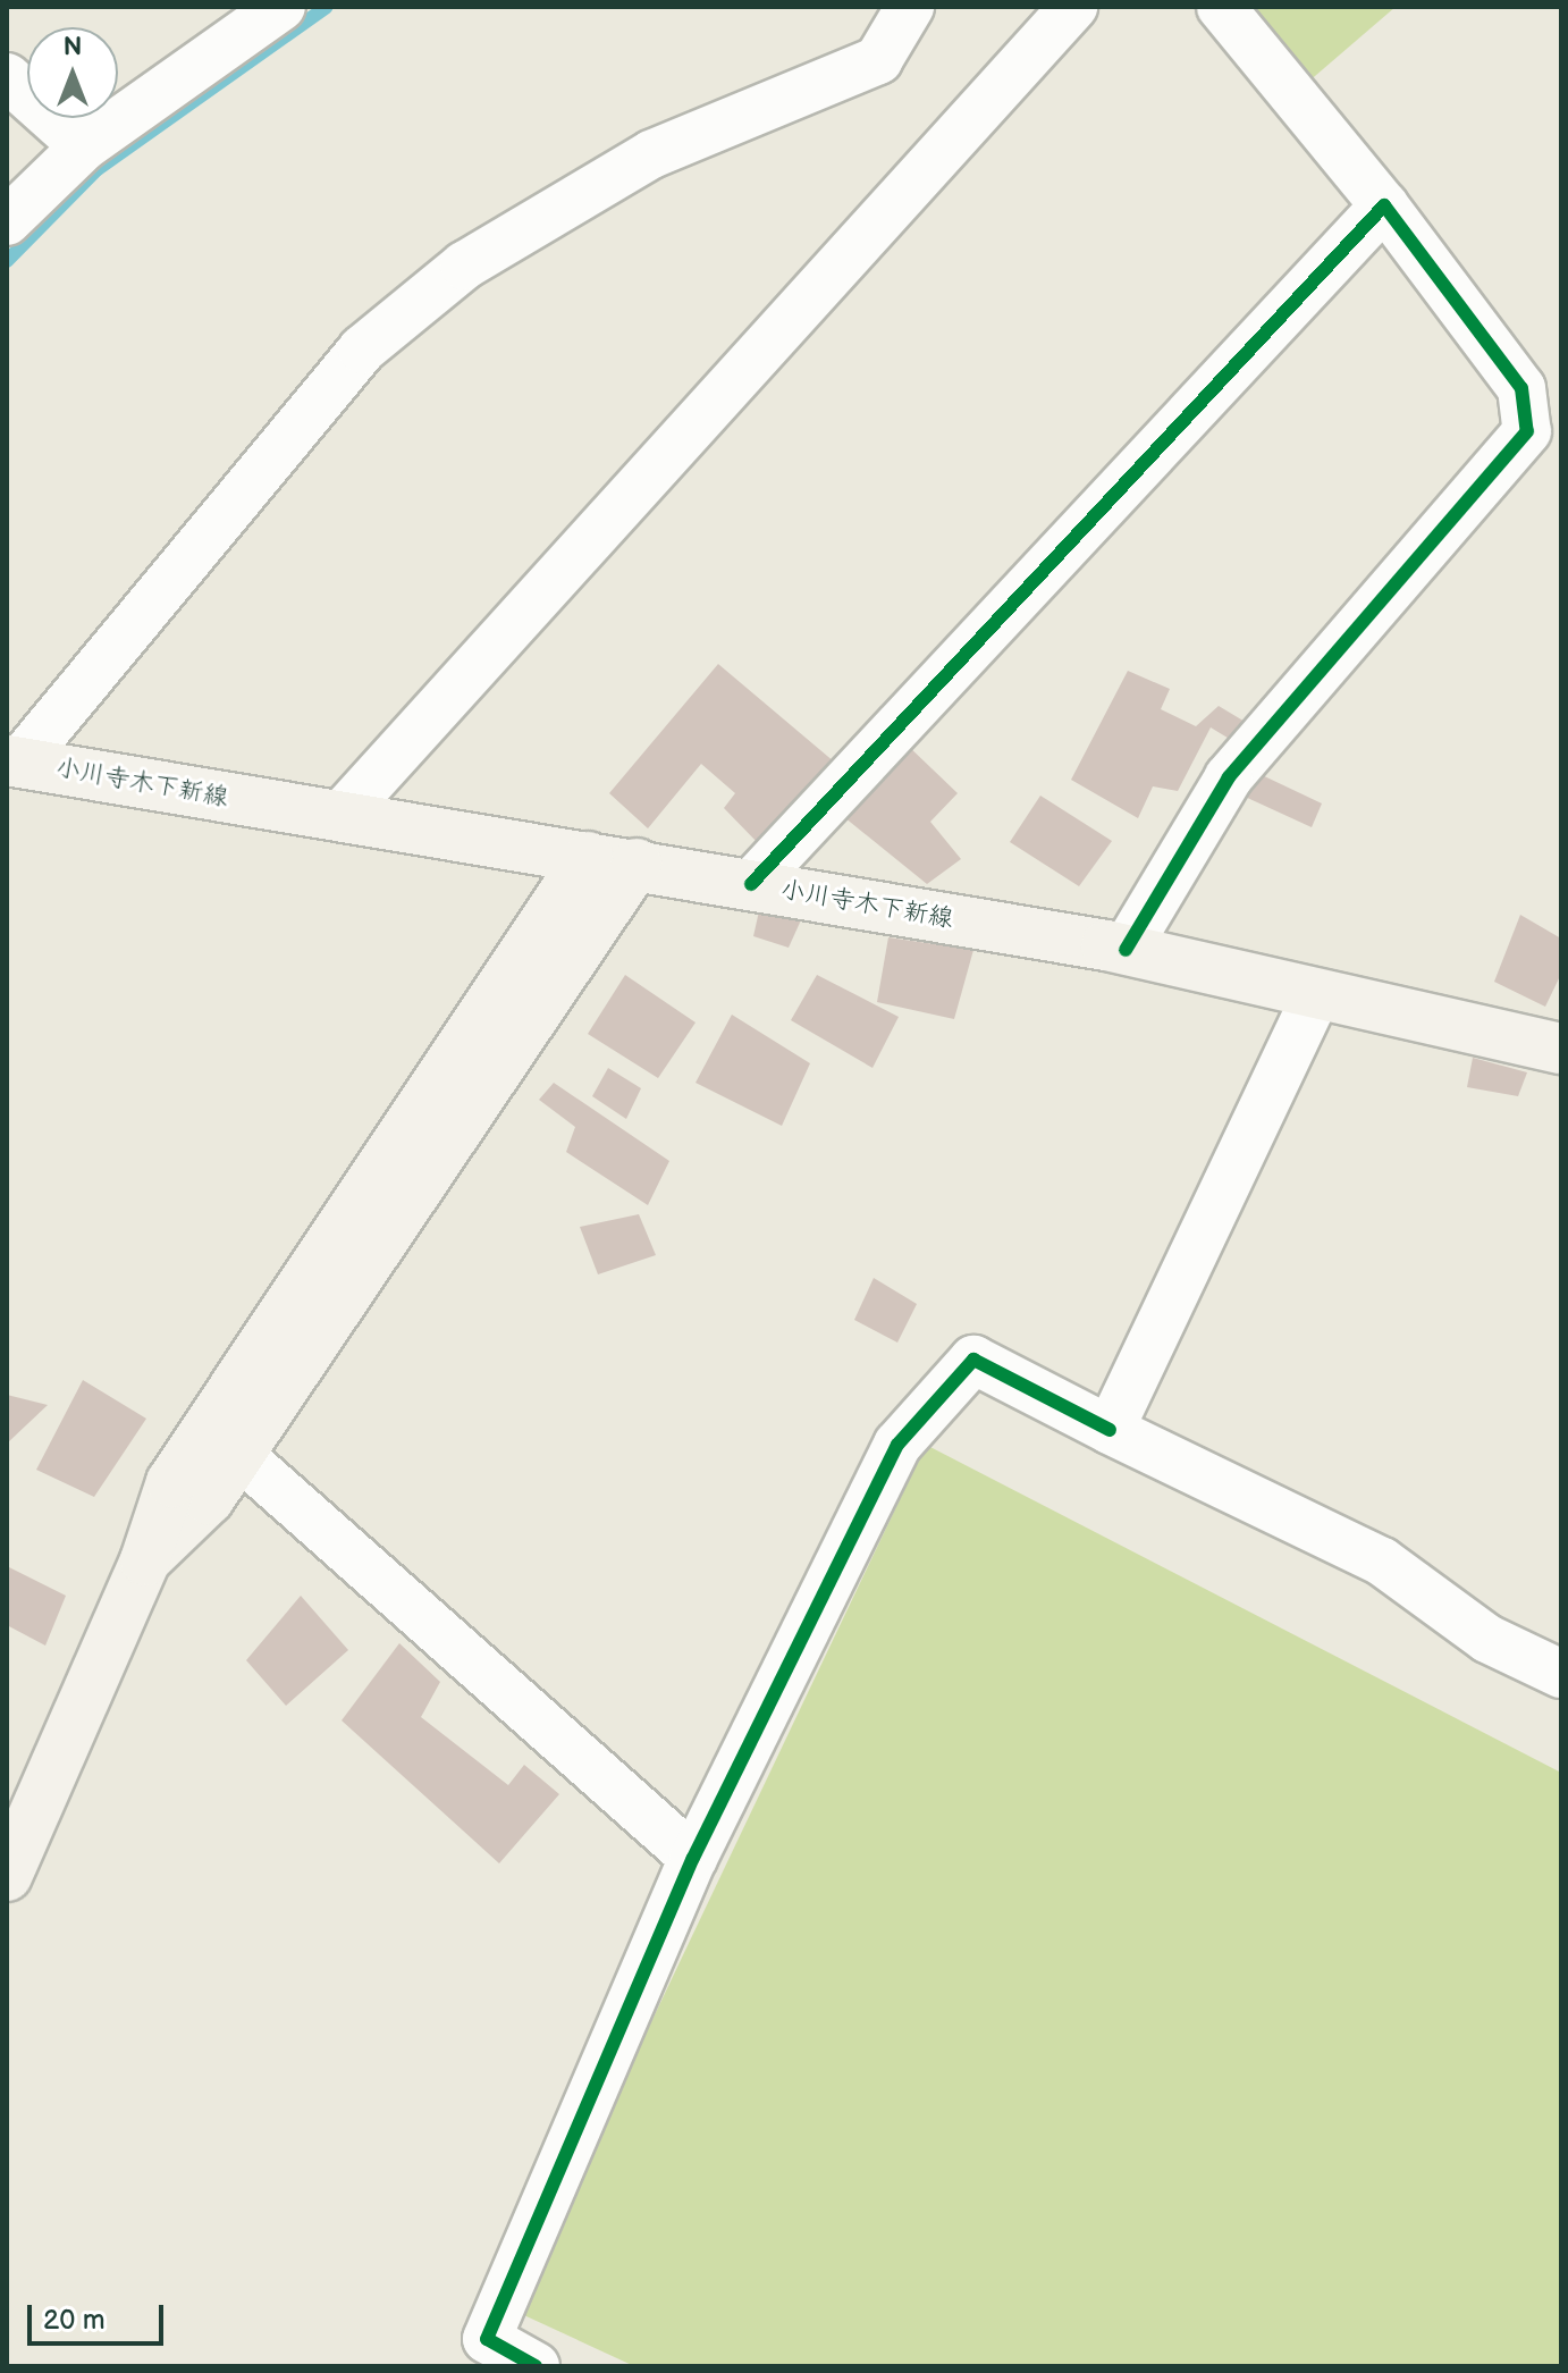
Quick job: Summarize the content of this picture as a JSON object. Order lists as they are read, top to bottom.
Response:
{
  "streets": {
    "street": ["小川寺木下新線"]
  },
  "scale_bar": "20 m",
  "north": "top"
}
